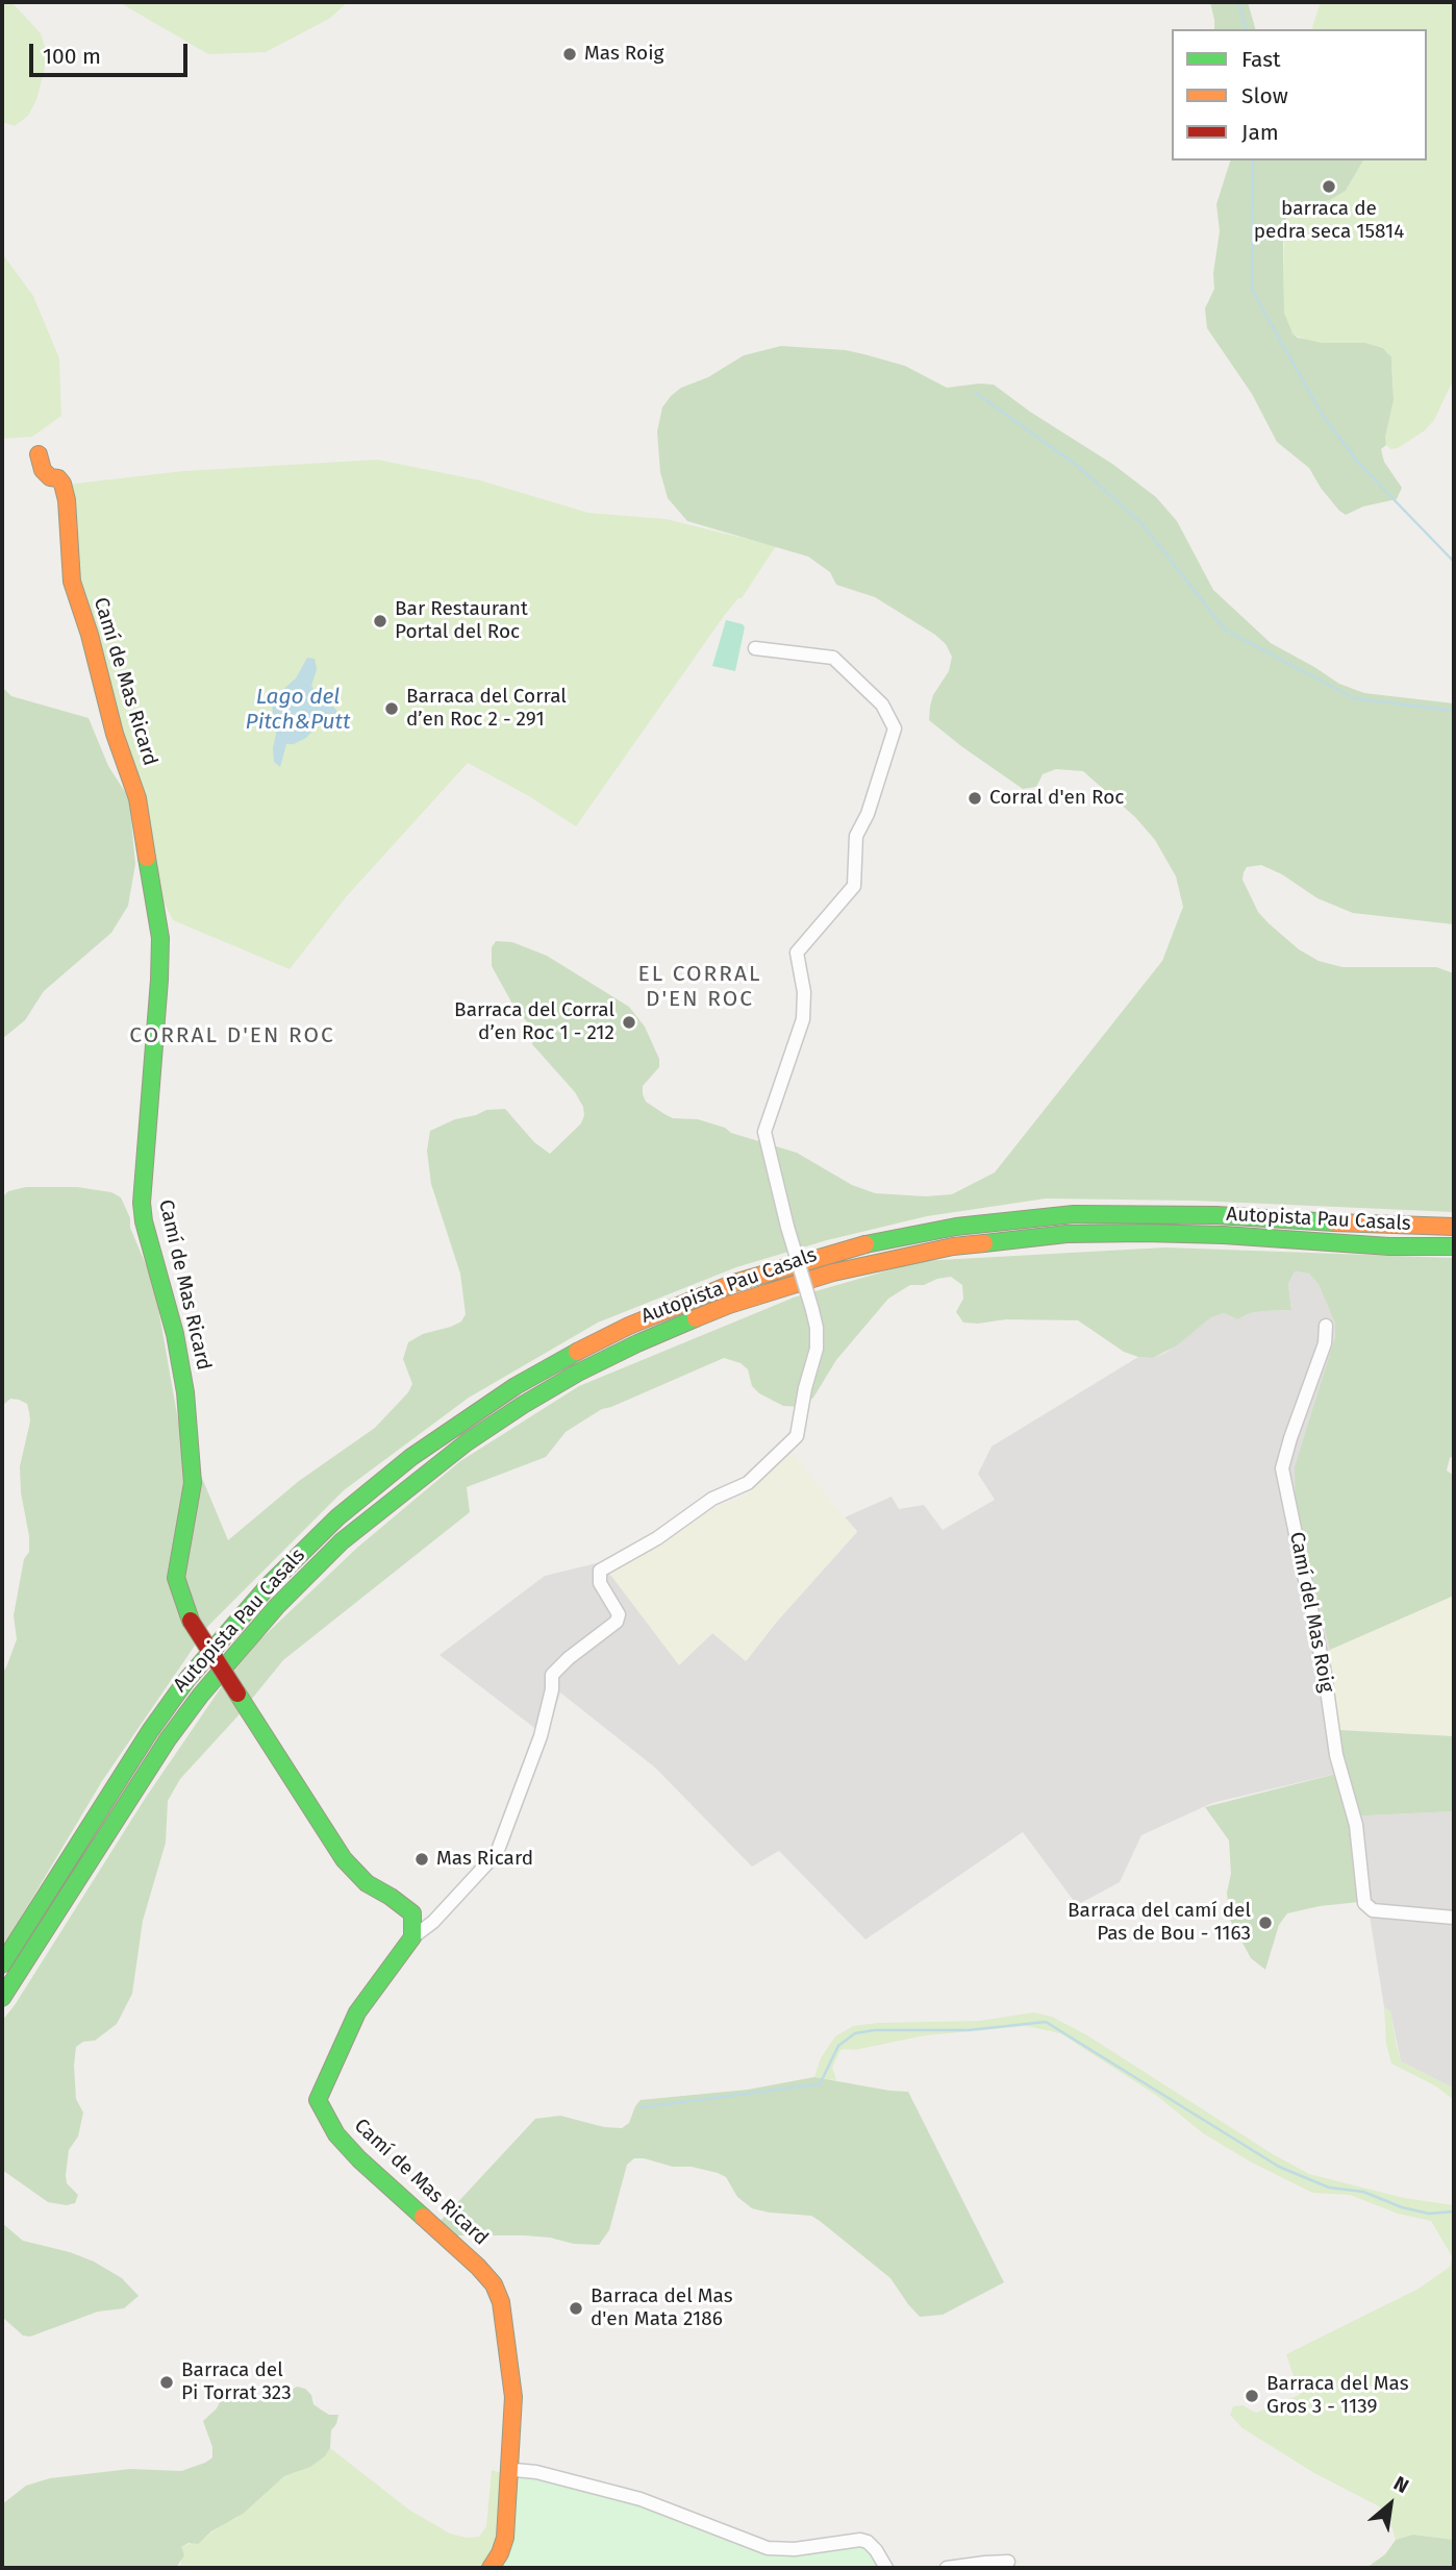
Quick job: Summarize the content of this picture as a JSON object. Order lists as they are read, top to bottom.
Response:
{
  "streets": {
    "main road": ["Camí de Mas Ricard", "Autopista Pau Casals"],
    "street": ["Camí del Mas Roig"]
  },
  "districts": ["EL CORRAL D'EN ROC", "CORRAL D'EN ROC"],
  "water": ["Lago del Pitch&Putt"],
  "places": [
    "Mas Roig",
    "barraca de pedra seca 15814",
    "Bar Restaurant Portal del Roc",
    "Barraca del Corral d’en Roc 2 - 291",
    "Corral d'en Roc",
    "Barraca del Corral d’en Roc 1 - 212",
    "Mas Ricard",
    "Barraca del camí del Pas de Bou - 1163",
    "Barraca del Mas d'en Mata 2186",
    "Barraca del Pi Torrat 323",
    "Barraca del Mas Gros 3 - 1139"
  ],
  "legend": ["Fast", "Slow", "Jam"],
  "scale_bar": "100 m",
  "north": "top right"
}
